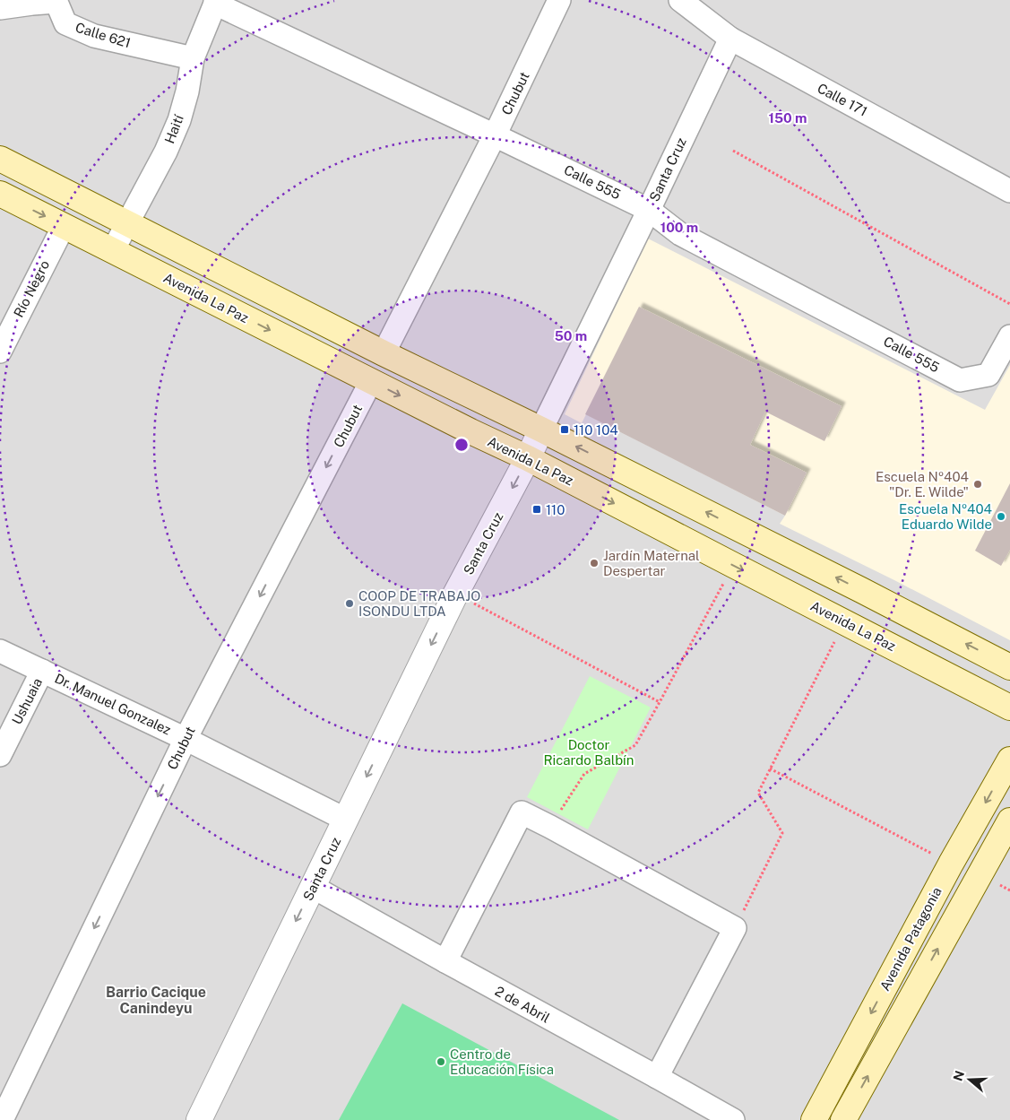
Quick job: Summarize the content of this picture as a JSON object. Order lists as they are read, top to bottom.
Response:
{
  "streets": {
    "main road": ["Avenida La Paz", "Avenida Patagonia"],
    "street": [
      "Calle 621",
      "Chubut",
      "Calle 171",
      "Haití",
      "Santa Cruz",
      "Calle 555",
      "Río Negro",
      "Ushuaia",
      "Dr. Manuel Gonzalez",
      "2 de Abril"
    ]
  },
  "crossings": [
    ["Calle 621", "Haití"],
    ["Chubut", "Calle 555"],
    ["Chubut", "Avenida La Paz"],
    ["Chubut", "Dr. Manuel Gonzalez"],
    ["Calle 171", "Santa Cruz"],
    ["Haití", "Calle 555"],
    ["Haití", "Avenida La Paz"],
    ["Santa Cruz", "Calle 555"],
    ["Santa Cruz", "Avenida La Paz"],
    ["Santa Cruz", "Dr. Manuel Gonzalez"],
    ["Santa Cruz", "2 de Abril"],
    ["Río Negro", "Avenida La Paz"],
    ["Ushuaia", "Dr. Manuel Gonzalez"]
  ],
  "one_way": ["Chubut", "Santa Cruz"],
  "districts": ["Barrio Cacique Canindeyu"],
  "parks": ["Doctor Ricardo Balbín"],
  "places": {
    "transit": ["110 104", "110"],
    "other": [
      "Escuela Nº404 \"Dr. E. Wilde\"",
      "Escuela Nº404 Eduardo Wilde",
      "Jardín Maternal Despertar",
      "COOP DE TRABAJO ISONDU LTDA",
      "Centro de Educación Física"
    ]
  },
  "north": "left",
  "rings": ["150 m", "100 m", "50 m"]
}
